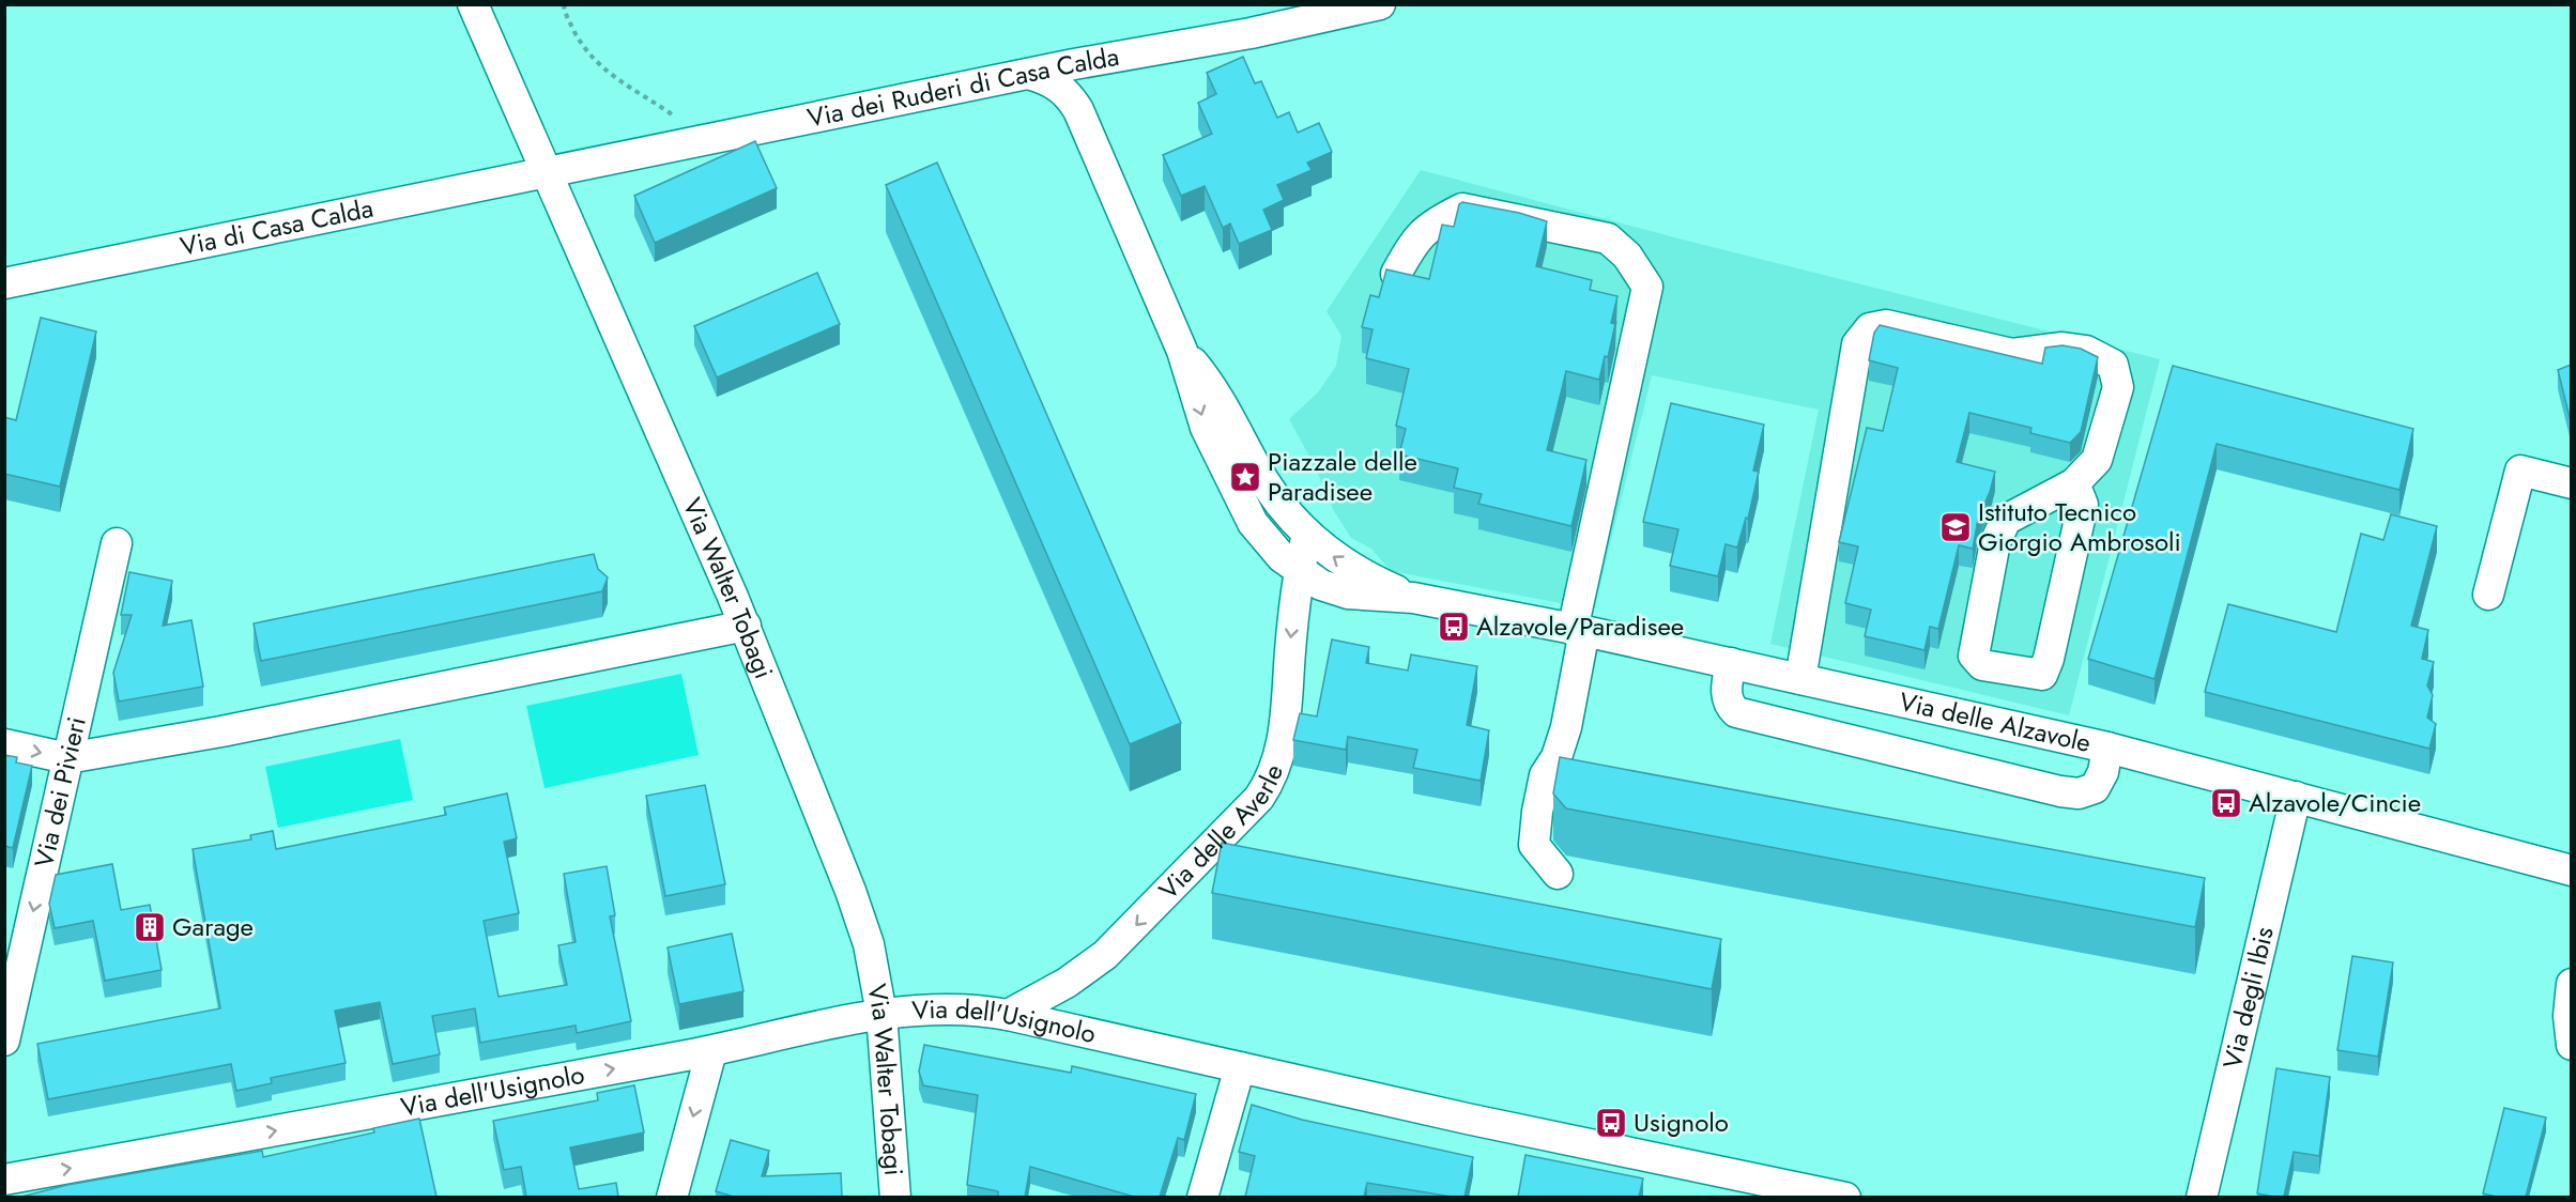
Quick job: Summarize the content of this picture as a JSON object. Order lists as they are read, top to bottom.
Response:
{
  "streets": {
    "street": [
      "Via dei Ruderi di Casa Calda",
      "Via di Casa Calda",
      "Via Walter Tobagi",
      "Via delle Alzavole",
      "Via dei Pivieri",
      "Via delle Averle",
      "Via degli Ibis",
      "Via dell'Usignolo"
    ]
  },
  "crossings": [
    ["Via dei Ruderi di Casa Calda", "Via di Casa Calda"],
    ["Via dei Ruderi di Casa Calda", "Via Walter Tobagi"],
    ["Via di Casa Calda", "Via Walter Tobagi"],
    ["Via Walter Tobagi", "Via dell'Usignolo"],
    ["Via delle Alzavole", "Via degli Ibis"],
    ["Via delle Averle", "Via dell'Usignolo"]
  ],
  "one_way": ["Via dei Pivieri", "Via delle Averle", "Via dell'Usignolo"],
  "places": {
    "place": ["Piazzale delle Paradisee"],
    "school or university": ["Istituto Tecnico Giorgio Ambrosoli"],
    "bus stop": ["Alzavole/Paradisee", "Alzavole/Cincie", "Usignolo"],
    "building": ["Garage"]
  }
}
